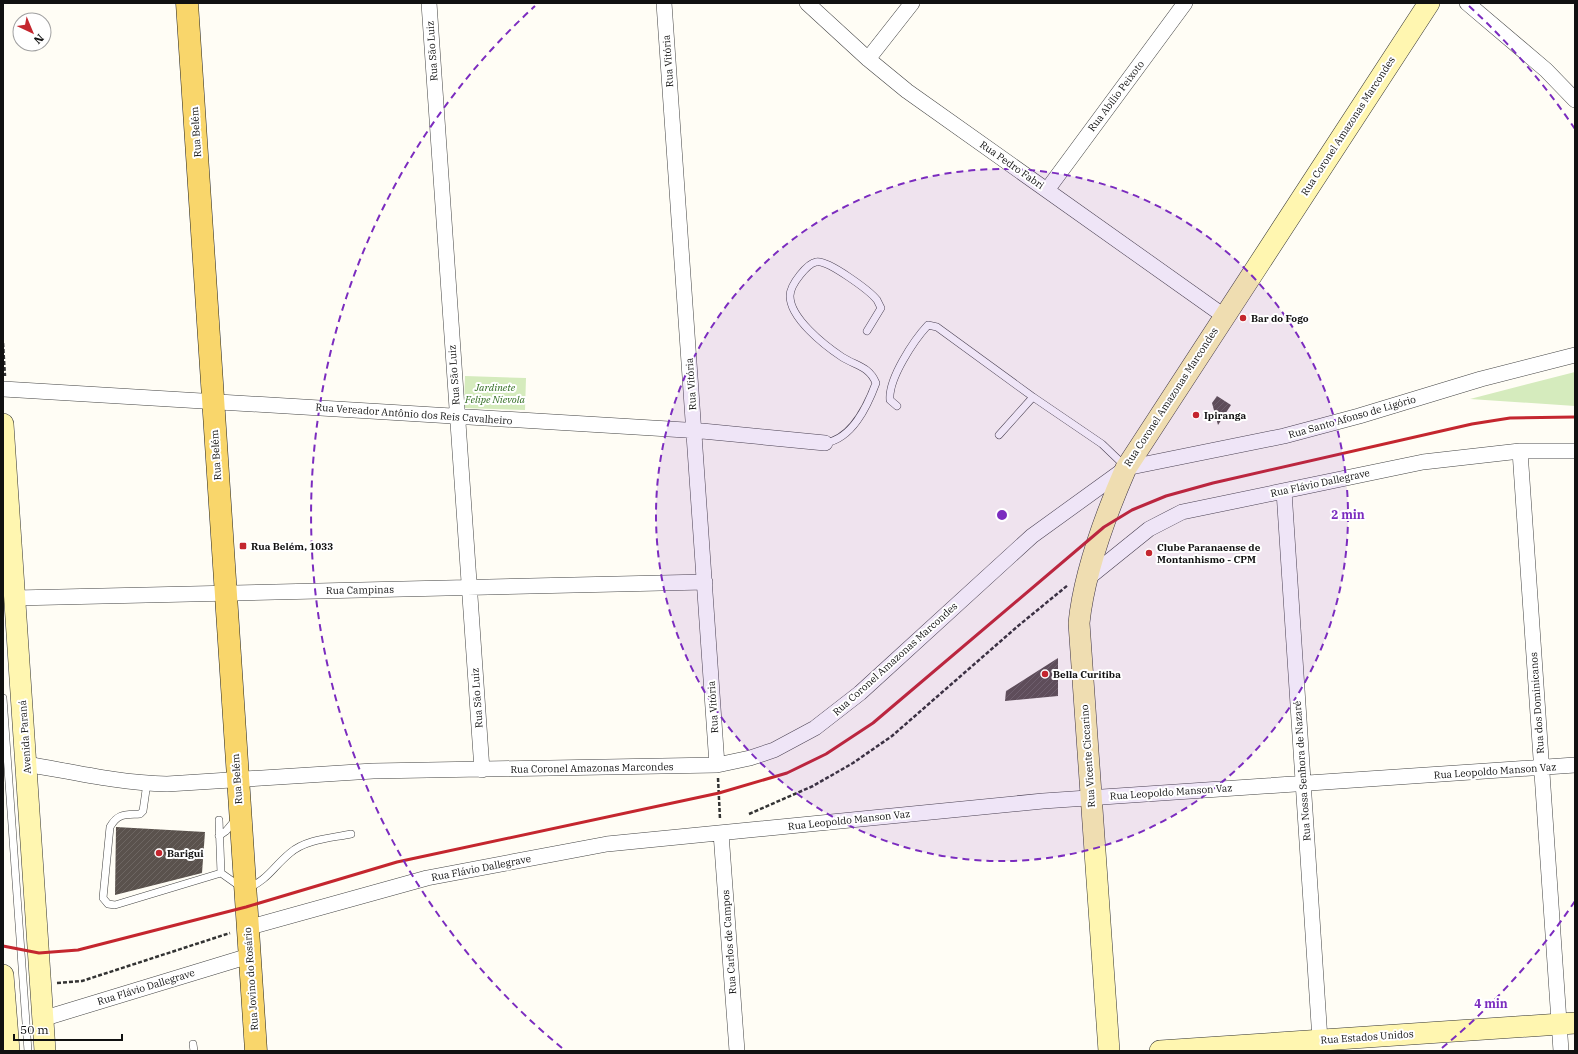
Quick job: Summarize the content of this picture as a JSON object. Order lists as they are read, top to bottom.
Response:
{
  "streets": {
    "main road": ["Rua Belém", "Rua Jovino do Rosário"],
    "street": [
      "Rua São Luiz",
      "Rua Vitória",
      "Rua Abílio Peixoto",
      "Rua Coronel Amazonas Marcondes",
      "Rua Pedro Fabri",
      "Rua Vereador Antônio dos Reis Cavalheiro",
      "Rua Santo Afonso de Ligório",
      "Rua Flávio Dallegrave",
      "Rua Campinas",
      "Rua dos Dominicanos",
      "Avenida Paraná",
      "Rua Vicente Ciccarino",
      "Rua Nossa Senhora de Nazaré",
      "Rua Leopoldo Manson Vaz",
      "Rua Carlos de Campos",
      "Rua Estados Unidos"
    ]
  },
  "crossings": [
    ["Rua São Luiz", "Rua Coronel Amazonas Marcondes"],
    ["Rua São Luiz", "Rua Vereador Antônio dos Reis Cavalheiro"],
    ["Rua São Luiz", "Rua Campinas"],
    ["Rua Vitória", "Rua Coronel Amazonas Marcondes"],
    ["Rua Vitória", "Rua Vereador Antônio dos Reis Cavalheiro"],
    ["Rua Vitória", "Rua Campinas"],
    ["Rua Abílio Peixoto", "Rua Pedro Fabri"],
    ["Rua Coronel Amazonas Marcondes", "Rua Belém"],
    ["Rua Coronel Amazonas Marcondes", "Rua Pedro Fabri"],
    ["Rua Coronel Amazonas Marcondes", "Rua Santo Afonso de Ligório"],
    ["Rua Coronel Amazonas Marcondes", "Avenida Paraná"],
    ["Rua Coronel Amazonas Marcondes", "Rua Vicente Ciccarino"],
    ["Rua Belém", "Rua Vereador Antônio dos Reis Cavalheiro"],
    ["Rua Belém", "Rua Flávio Dallegrave"],
    ["Rua Belém", "Rua Campinas"],
    ["Rua Belém", "Rua Jovino do Rosário"],
    ["Rua Santo Afonso de Ligório", "Rua Vicente Ciccarino"],
    ["Rua Flávio Dallegrave", "Rua dos Dominicanos"],
    ["Rua Flávio Dallegrave", "Avenida Paraná"],
    ["Rua Flávio Dallegrave", "Rua Vicente Ciccarino"],
    ["Rua Flávio Dallegrave", "Rua Nossa Senhora de Nazaré"],
    ["Rua Flávio Dallegrave", "Rua Leopoldo Manson Vaz"],
    ["Rua Flávio Dallegrave", "Rua Carlos de Campos"],
    ["Rua Flávio Dallegrave", "Rua Jovino do Rosário"],
    ["Rua Campinas", "Avenida Paraná"],
    ["Rua dos Dominicanos", "Rua Leopoldo Manson Vaz"],
    ["Rua dos Dominicanos", "Rua Estados Unidos"],
    ["Rua Vicente Ciccarino", "Rua Leopoldo Manson Vaz"],
    ["Rua Nossa Senhora de Nazaré", "Rua Leopoldo Manson Vaz"],
    ["Rua Nossa Senhora de Nazaré", "Rua Estados Unidos"],
    ["Rua Leopoldo Manson Vaz", "Rua Carlos de Campos"]
  ],
  "parks": ["Jardinete Felipe Nievola"],
  "places": {
    "other": [
      "Bar do Fogo",
      "Ipiranga",
      "Clube Paranaense de Montanhismo - CPM",
      "Bella Curitiba",
      "Barigui"
    ],
    "transit": ["Rua Belém, 1033"]
  },
  "scale_bar": "50 m",
  "north": "bottom right",
  "rings": ["2 min", "4 min"]
}
